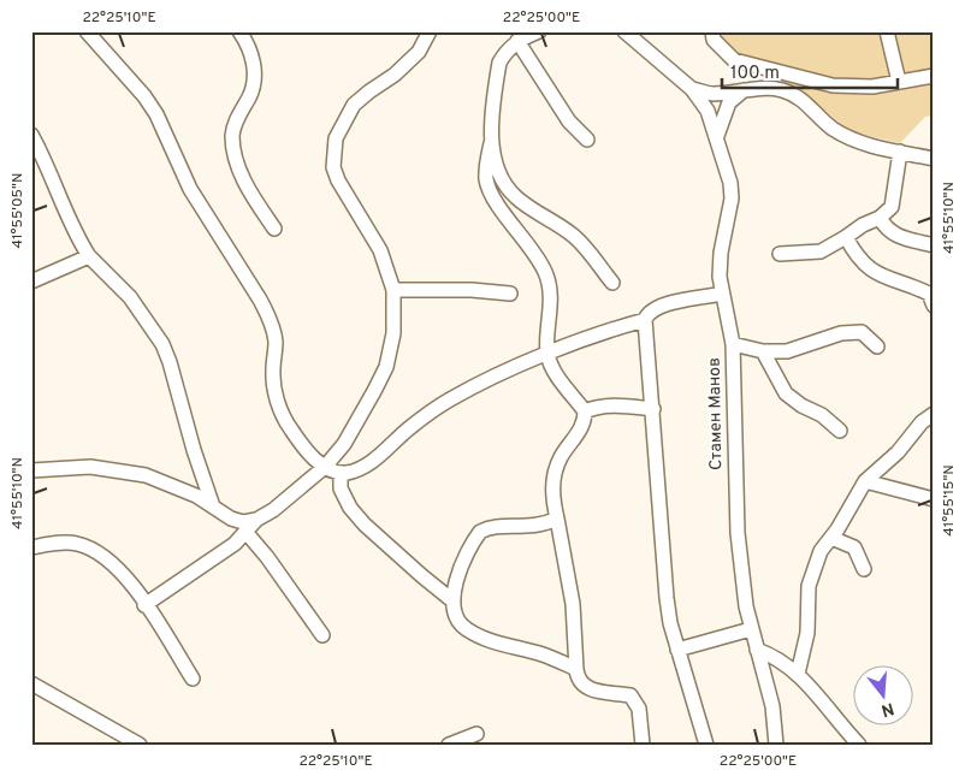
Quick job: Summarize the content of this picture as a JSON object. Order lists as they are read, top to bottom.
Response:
{
  "streets": {
    "street": ["Стамен Манов"]
  },
  "scale_bar": "100 m",
  "north": "bottom",
  "coordinates": [
    "22°25'10\"E",
    "22°25'00\"E",
    "41°55'05\"N",
    "41°55'10\"N",
    "41°55'15\"N"
  ]
}
